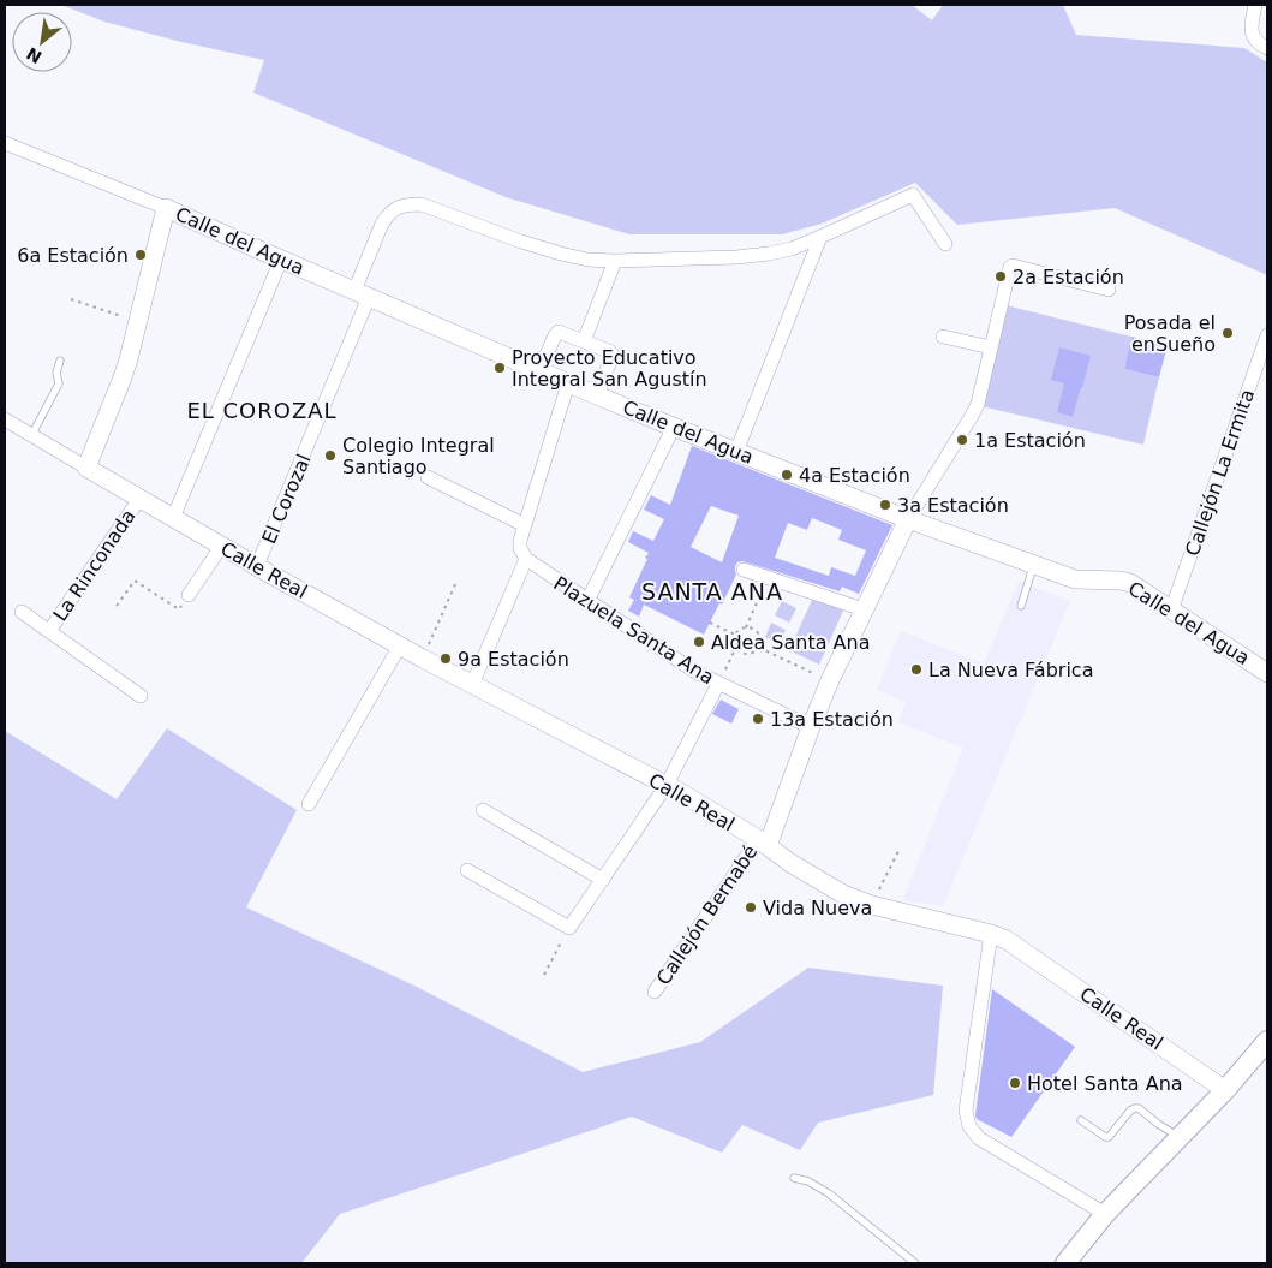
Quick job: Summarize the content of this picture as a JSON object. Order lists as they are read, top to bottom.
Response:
{
  "streets": {
    "street": [
      "Calle del Agua",
      "Callejón La Ermita",
      "El Corozal",
      "La Rinconada",
      "Calle Real",
      "Plazuela Santa Ana",
      "Callejón Bernabé"
    ]
  },
  "crossings": [
    ["Calle del Agua", "Callejón La Ermita"],
    ["Calle del Agua", "El Corozal"],
    ["El Corozal", "Calle Real"],
    ["La Rinconada", "Calle Real"],
    ["Calle Real", "Callejón Bernabé"]
  ],
  "districts": ["EL COROZAL", "SANTA ANA"],
  "places": [
    "6a Estación",
    "2a Estación",
    "Posada el enSueño",
    "Proyecto Educativo Integral San Agustín",
    "1a Estación",
    "Colegio Integral Santiago",
    "4a Estación",
    "3a Estación",
    "Aldea Santa Ana",
    "9a Estación",
    "La Nueva Fábrica",
    "13a Estación",
    "Vida Nueva",
    "Hotel Santa Ana"
  ],
  "north": "bottom left"
}
